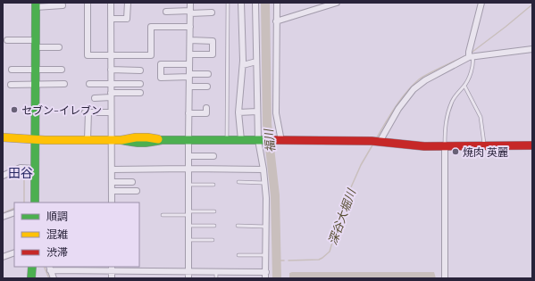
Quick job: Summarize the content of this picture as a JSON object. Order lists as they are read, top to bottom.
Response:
{
  "districts": ["田谷"],
  "water": ["福川", "深谷大堀川"],
  "places": ["セブン-イレブン", "焼肉 英麗"],
  "legend": ["順調", "混雑", "渋滞"]
}
